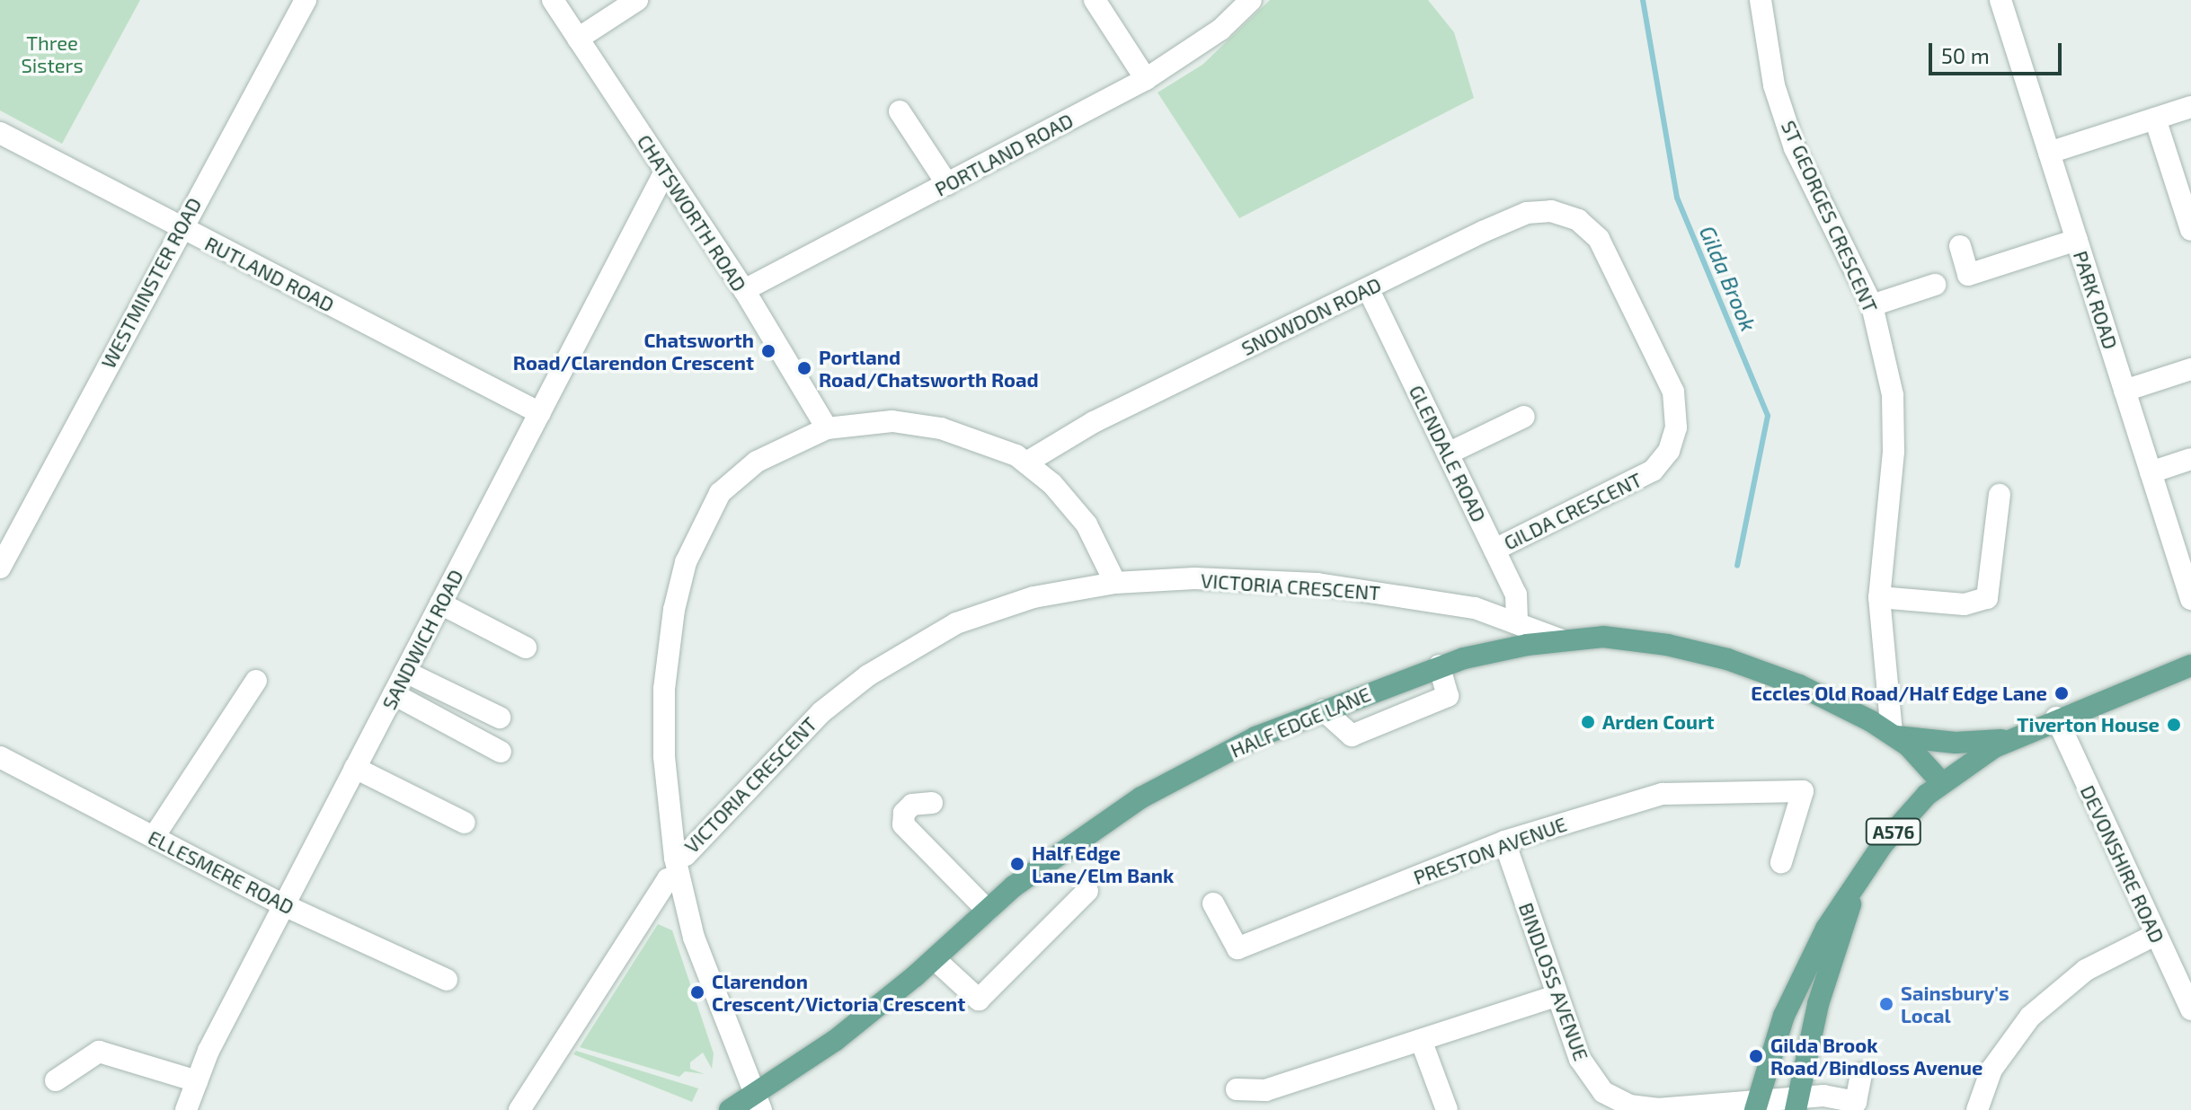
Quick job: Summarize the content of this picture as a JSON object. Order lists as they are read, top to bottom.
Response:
{
  "streets": {
    "main road": ["HALF EDGE LANE", "A576"],
    "street": [
      "PORTLAND ROAD",
      "CHATSWORTH ROAD",
      "ST GEORGES CRESCENT",
      "RUTLAND ROAD",
      "WESTMINSTER ROAD",
      "PARK ROAD",
      "SNOWDON ROAD",
      "GLENDALE ROAD",
      "GILDA CRESCENT",
      "VICTORIA CRESCENT",
      "SANDWICH ROAD",
      "PRESTON AVENUE",
      "DEVONSHIRE ROAD",
      "ELLESMERE ROAD",
      "BINDLOSS AVENUE"
    ]
  },
  "crossings": [
    ["PORTLAND ROAD", "CHATSWORTH ROAD"],
    ["CHATSWORTH ROAD", "SANDWICH ROAD"],
    ["ST GEORGES CRESCENT", "HALF EDGE LANE"],
    ["RUTLAND ROAD", "WESTMINSTER ROAD"],
    ["RUTLAND ROAD", "SANDWICH ROAD"],
    ["SNOWDON ROAD", "GLENDALE ROAD"],
    ["SNOWDON ROAD", "GILDA CRESCENT"],
    ["GLENDALE ROAD", "GILDA CRESCENT"],
    ["GLENDALE ROAD", "VICTORIA CRESCENT"],
    ["VICTORIA CRESCENT", "HALF EDGE LANE"],
    ["SANDWICH ROAD", "ELLESMERE ROAD"],
    ["HALF EDGE LANE", "A576"],
    ["A576", "DEVONSHIRE ROAD"],
    ["A576", "BINDLOSS AVENUE"],
    ["PRESTON AVENUE", "BINDLOSS AVENUE"]
  ],
  "water": ["Gilda Brook"],
  "parks": ["Three Sisters"],
  "places": [
    "Chatsworth Road/Clarendon Crescent",
    "Portland Road/Chatsworth Road",
    "Eccles Old Road/Half Edge Lane",
    "Arden Court",
    "Tiverton House",
    "Half Edge Lane/Elm Bank",
    "Clarendon Crescent/Victoria Crescent",
    "Sainsbury's Local",
    "Gilda Brook Road/Bindloss Avenue"
  ],
  "scale_bar": "50 m"
}
